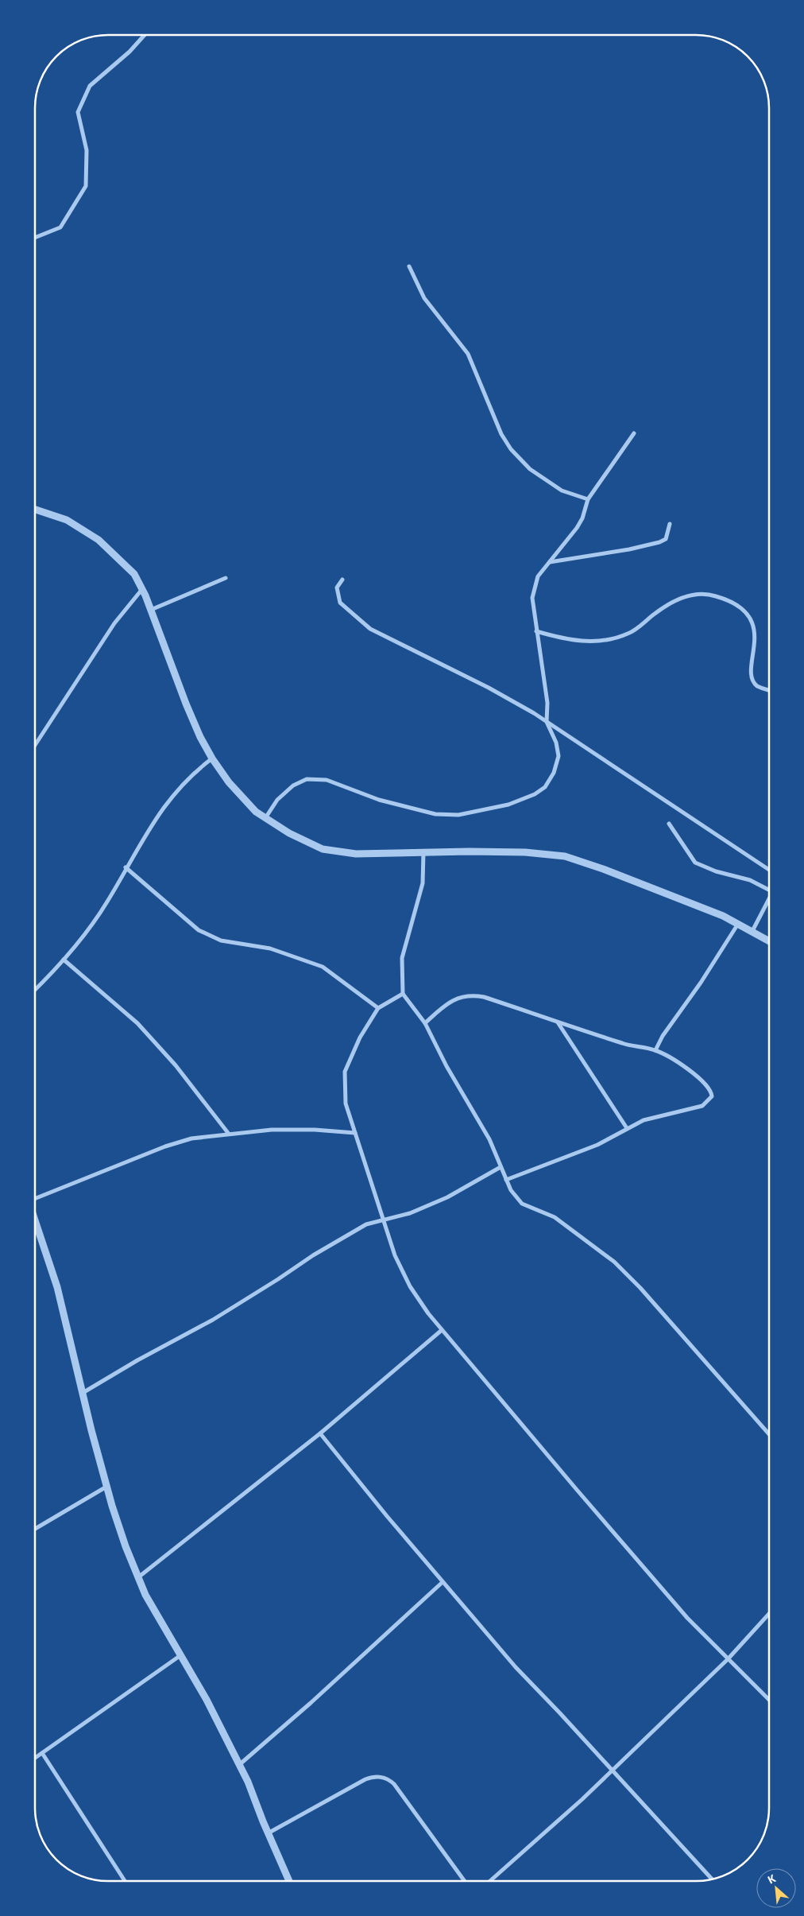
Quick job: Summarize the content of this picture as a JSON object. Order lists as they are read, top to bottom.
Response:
{
  "north": "top left"
}
